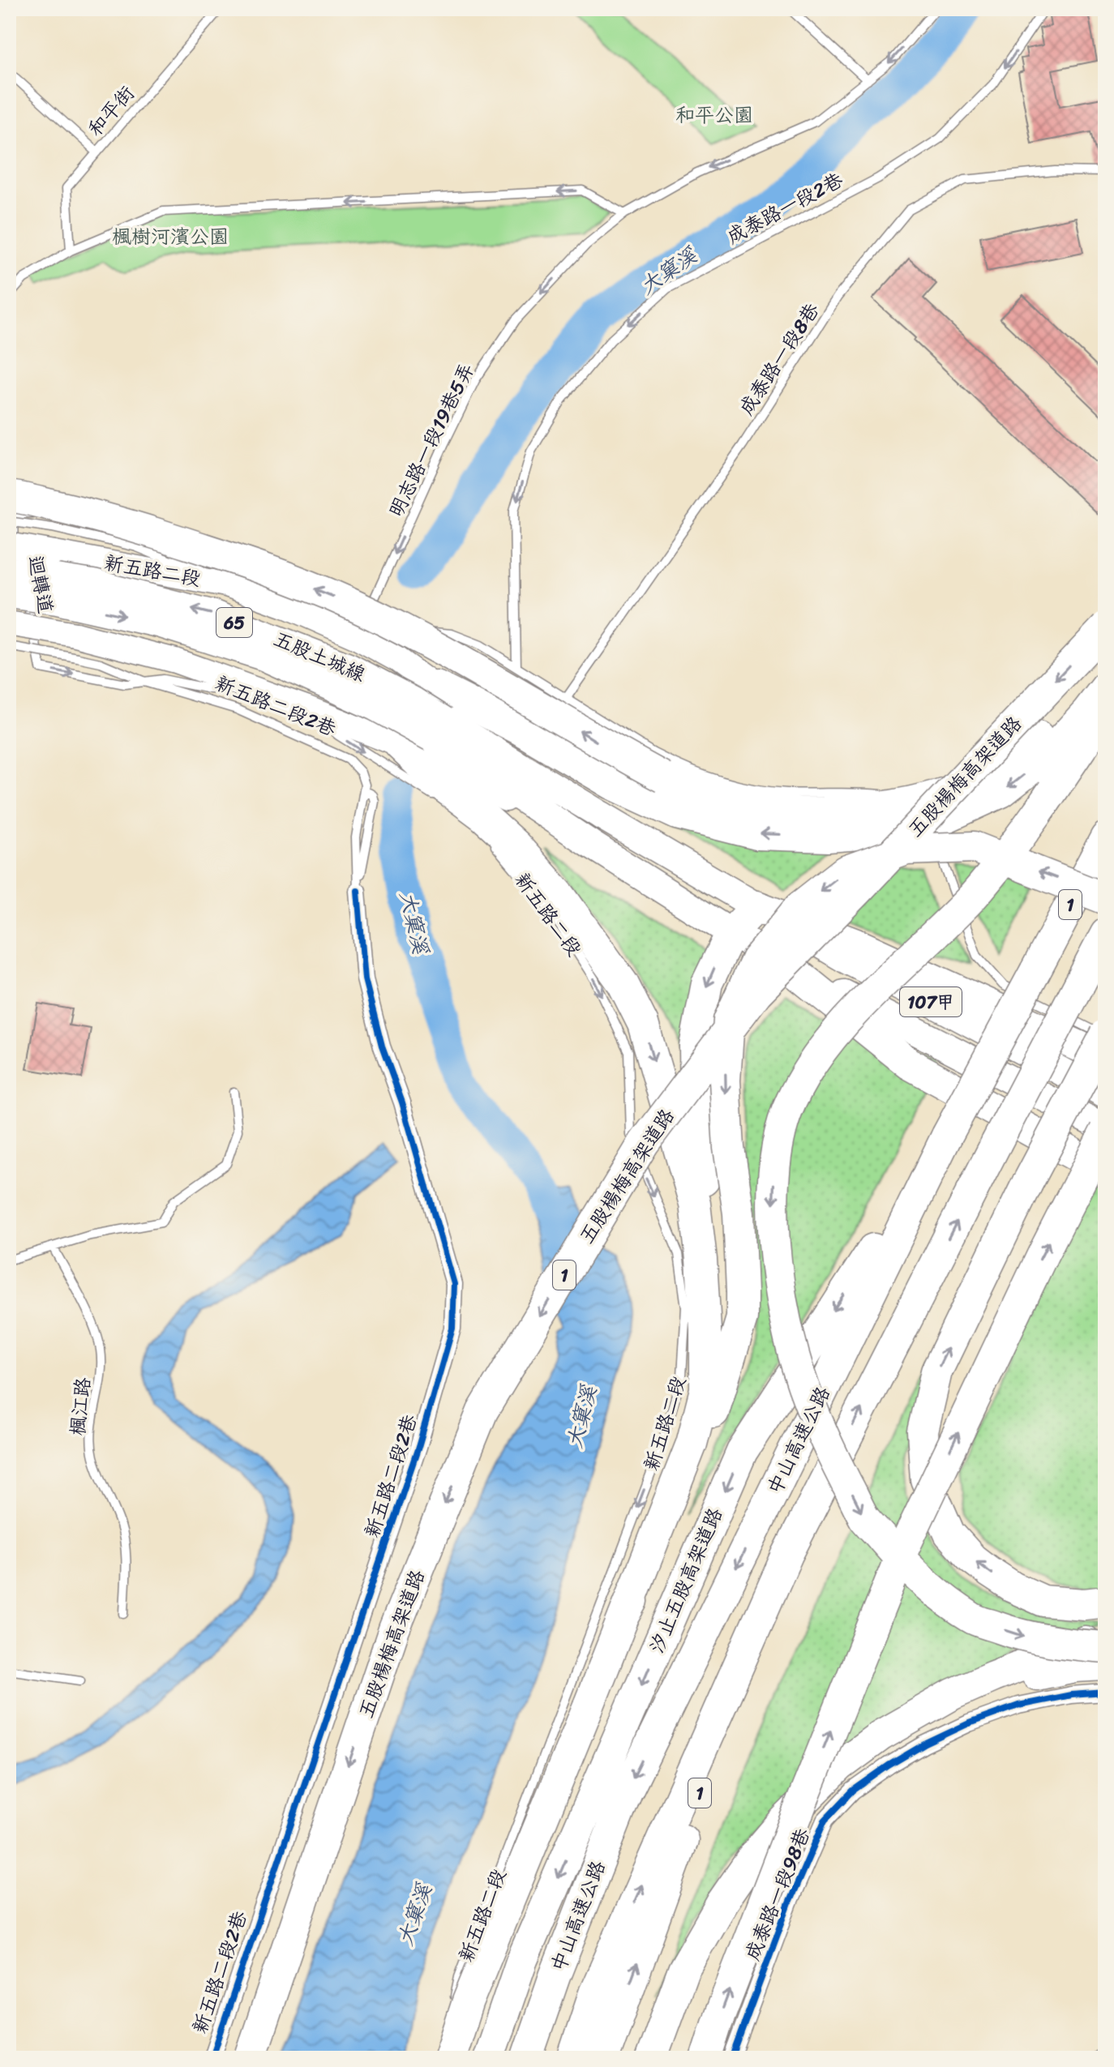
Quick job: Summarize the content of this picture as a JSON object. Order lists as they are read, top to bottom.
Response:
{
  "streets": {
    "highway": [
      "五股楊梅高架道路",
      "1",
      "中山高速公路",
      "汐止五股高架道路"
    ],
    "main road": [
      "新五路二段",
      "65",
      "五股土城線",
      "107甲"
    ],
    "street": ["新五路二段2巷", "成泰路一段98巷"],
    "lane": [
      "和平街",
      "成泰路一段2巷",
      "成泰路一段8巷",
      "明志路一段19巷5弄",
      "迴轉道",
      "楓江路"
    ]
  },
  "crossings": [
    ["明志路一段19巷5弄", "新五路二段"],
    ["新五路二段", "迴轉道"],
    ["新五路二段", "五股土城線"],
    ["迴轉道", "五股土城線"],
    ["迴轉道", "新五路二段2巷"],
    ["迴轉道", "107甲"],
    ["五股土城線", "107甲"],
    ["1", "中山高速公路"],
    ["中山高速公路", "汐止五股高架道路"]
  ],
  "one_way": ["成泰路一段2巷", "明志路一段19巷5弄", "新五路二段"],
  "water": ["大窠溪"],
  "parks": ["和平公園", "楓樹河濱公園"]
}
